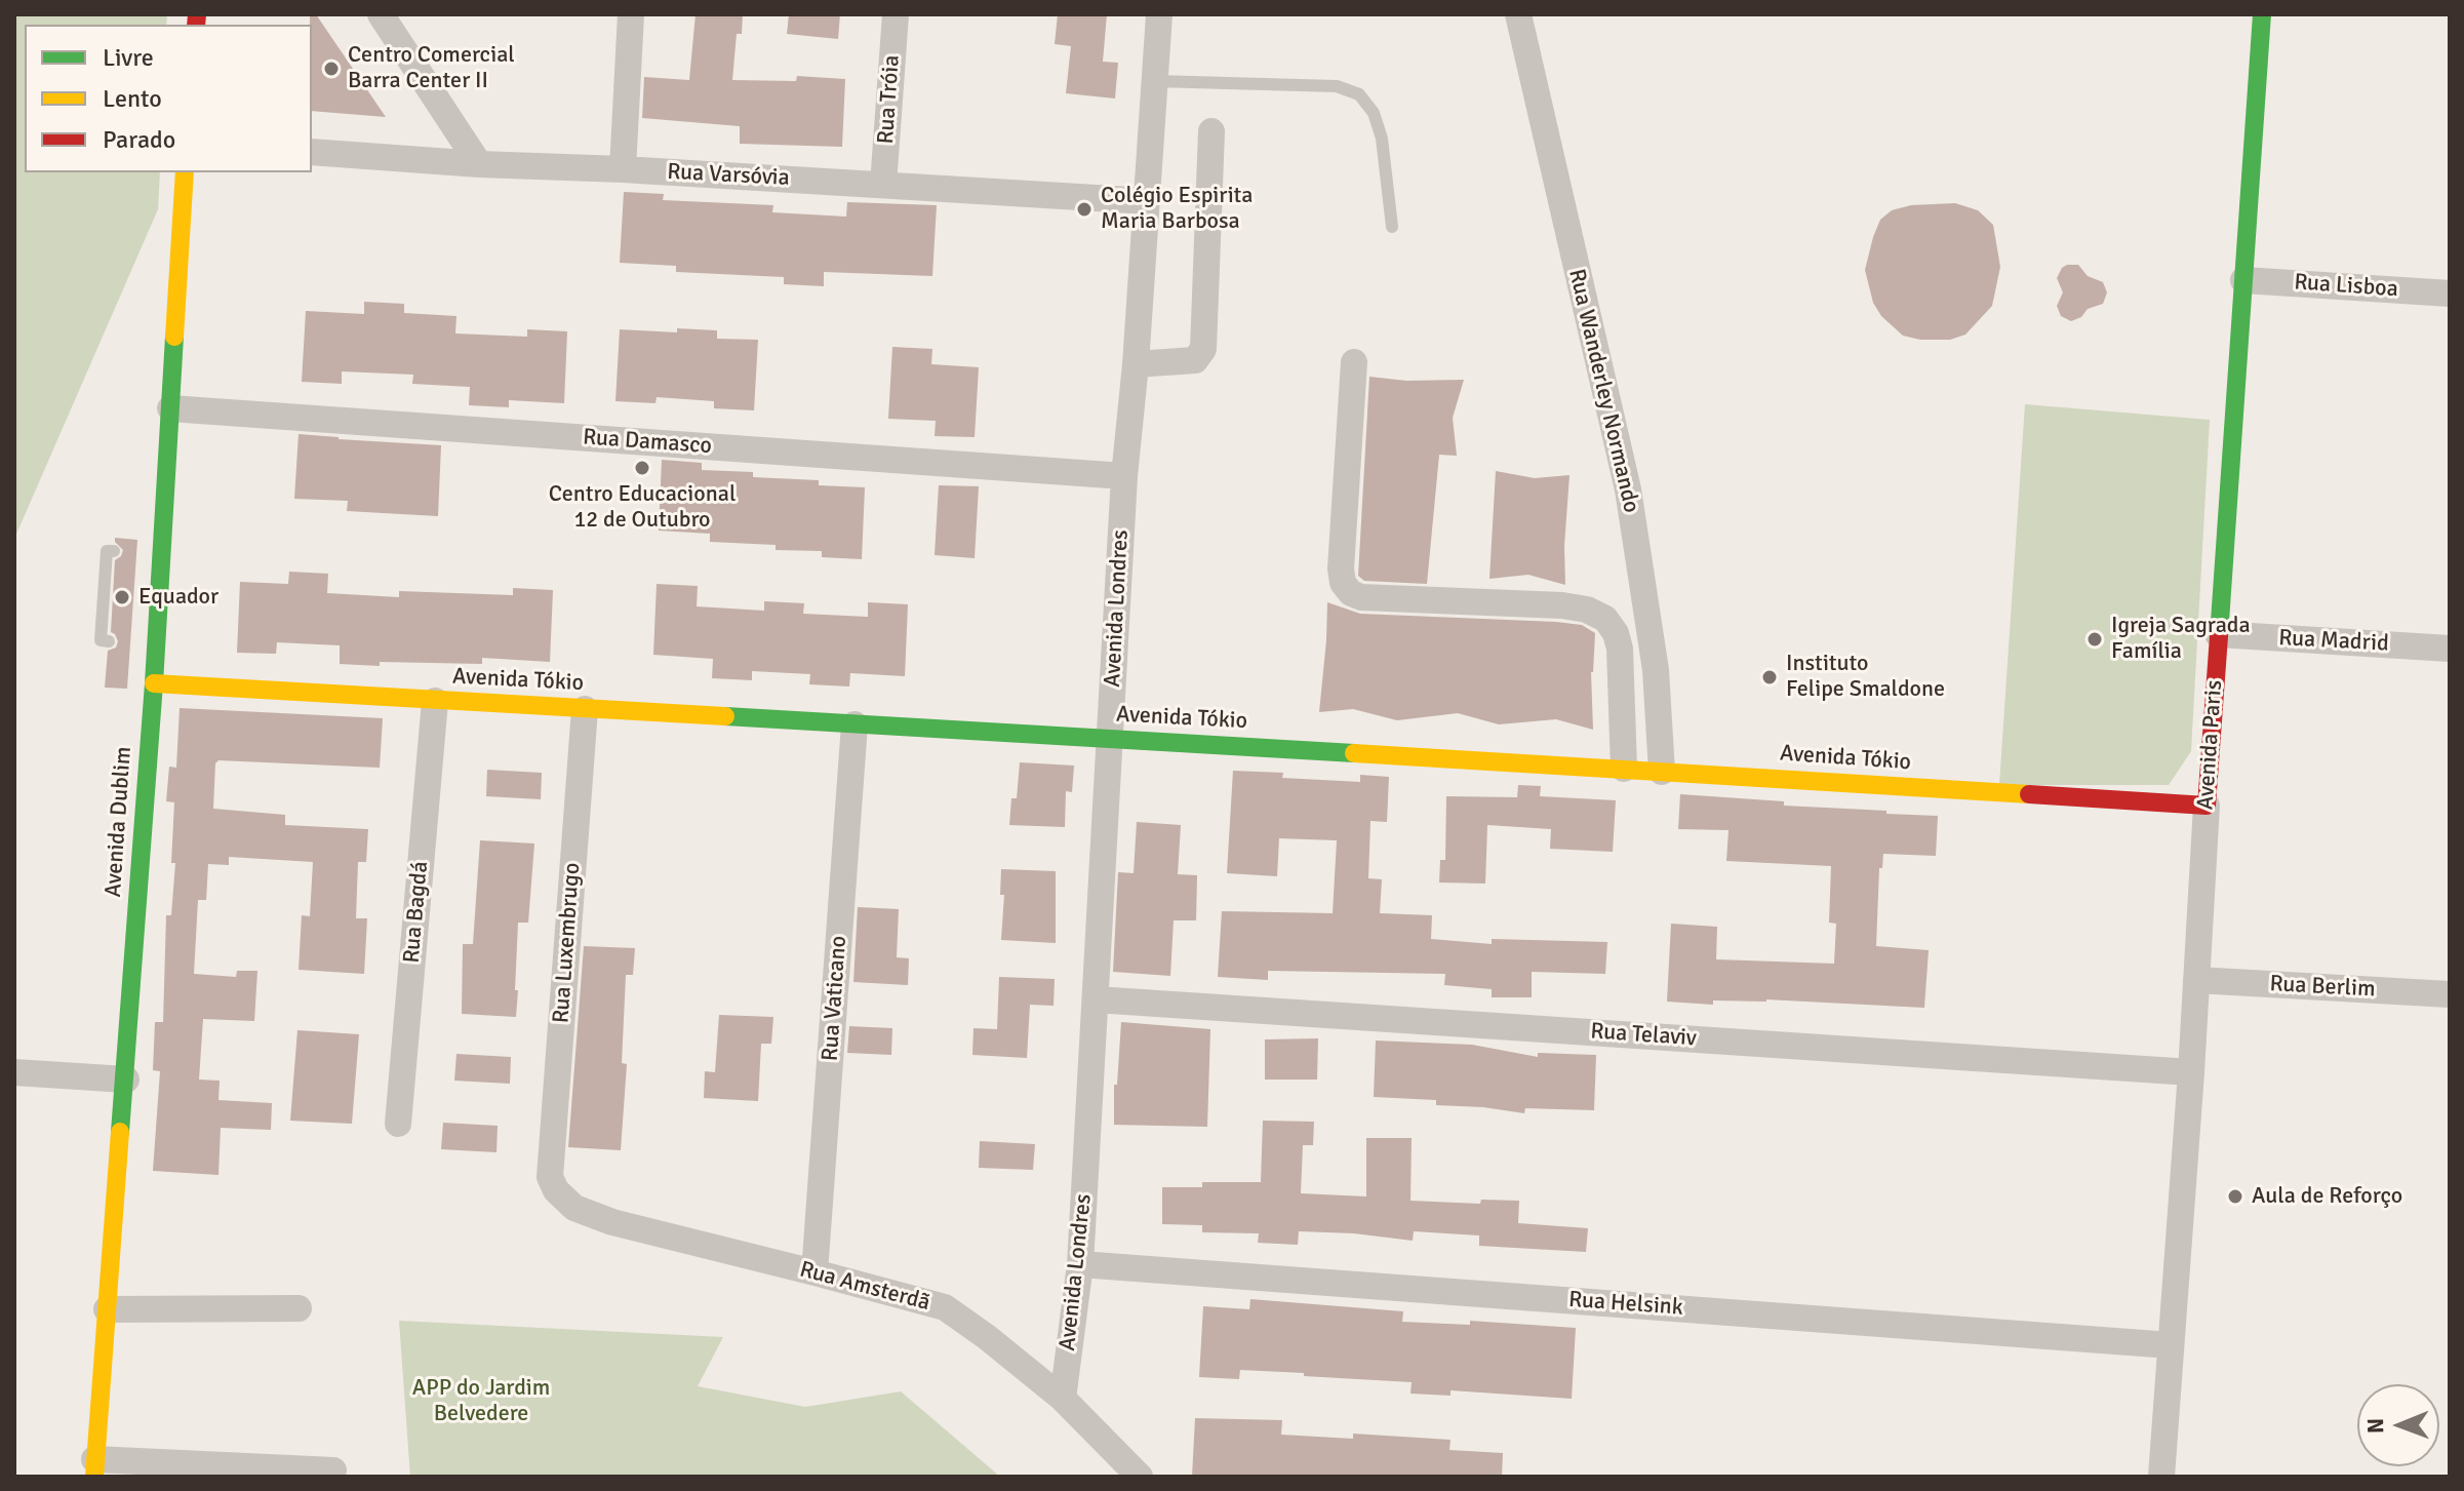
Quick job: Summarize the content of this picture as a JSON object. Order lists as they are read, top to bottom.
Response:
{
  "streets": {
    "street": [
      "Rua Tróia",
      "Rua Varsóvia",
      "Rua Lisboa",
      "Rua Wanderley Normando",
      "Rua Damasco",
      "Avenida Londres",
      "Rua Madrid",
      "Avenida Tókio",
      "Avenida Paris",
      "Avenida Dublim",
      "Rua Bagdá",
      "Rua Luxembrugo",
      "Rua Berlim",
      "Rua Vaticano",
      "Rua Telaviv",
      "Rua Amsterdã",
      "Rua Helsink"
    ]
  },
  "crossings": [
    ["Rua Tróia", "Rua Varsóvia"],
    ["Rua Varsóvia", "Avenida Londres"],
    ["Rua Lisboa", "Avenida Paris"],
    ["Rua Wanderley Normando", "Avenida Tókio"],
    ["Rua Damasco", "Avenida Londres"],
    ["Rua Damasco", "Avenida Dublim"],
    ["Avenida Londres", "Avenida Tókio"],
    ["Avenida Londres", "Rua Telaviv"],
    ["Avenida Londres", "Rua Amsterdã"],
    ["Avenida Londres", "Rua Helsink"],
    ["Rua Madrid", "Avenida Paris"],
    ["Avenida Tókio", "Avenida Paris"],
    ["Avenida Tókio", "Avenida Dublim"],
    ["Avenida Tókio", "Rua Bagdá"],
    ["Avenida Tókio", "Rua Luxembrugo"],
    ["Avenida Tókio", "Rua Vaticano"],
    ["Avenida Paris", "Rua Berlim"],
    ["Avenida Paris", "Rua Telaviv"],
    ["Avenida Paris", "Rua Helsink"],
    ["Rua Luxembrugo", "Rua Amsterdã"],
    ["Rua Vaticano", "Rua Amsterdã"]
  ],
  "parks": ["APP do Jardim Belvedere"],
  "places": [
    "Centro Comercial Barra Center II",
    "Colégio Espirita Maria Barbosa",
    "Centro Educacional 12 de Outubro",
    "Equador",
    "Igreja Sagrada Família",
    "Instituto Felipe Smaldone",
    "Aula de Reforço"
  ],
  "legend": ["Livre", "Lento", "Parado"],
  "north": "left"
}
